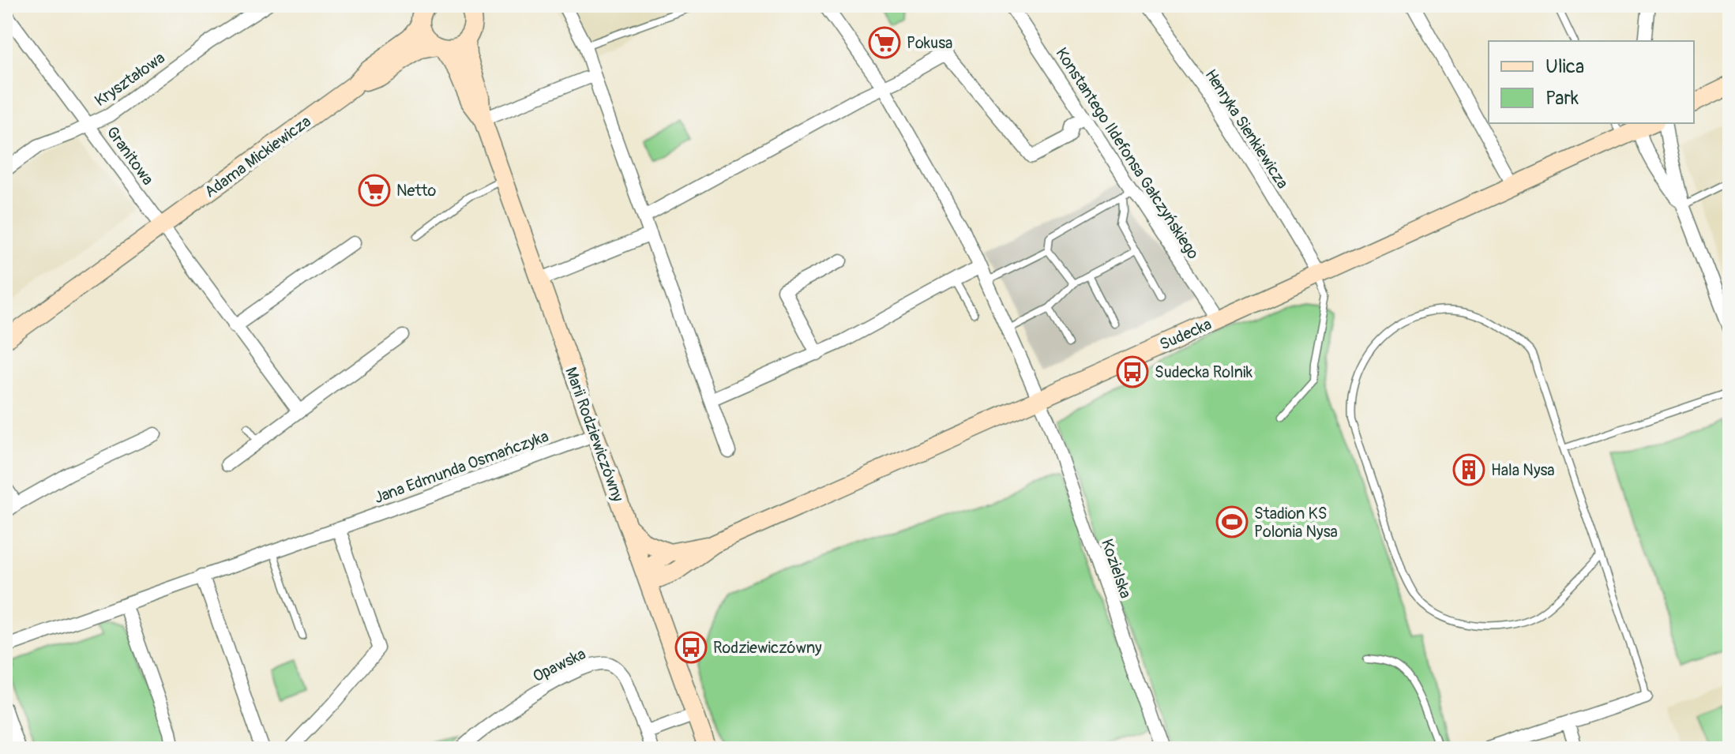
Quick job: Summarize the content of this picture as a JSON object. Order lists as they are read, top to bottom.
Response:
{
  "streets": {
    "street": [
      "Kryształowa",
      "Henryka Sienkiewicza",
      "Konstantego Ildefonsa Gałczyńskiego",
      "Granitowa",
      "Adama Mickiewicza",
      "Sudecka",
      "Marii Rodziewiczówny",
      "Jana Edmunda Osmańczyka",
      "Kozielska",
      "Opawska"
    ]
  },
  "crossings": [
    ["Kryształowa", "Granitowa"],
    ["Henryka Sienkiewicza", "Sudecka"],
    ["Konstantego Ildefonsa Gałczyńskiego", "Sudecka"],
    ["Granitowa", "Adama Mickiewicza"],
    ["Adama Mickiewicza", "Marii Rodziewiczówny"],
    ["Sudecka", "Marii Rodziewiczówny"],
    ["Sudecka", "Kozielska"],
    ["Marii Rodziewiczówny", "Jana Edmunda Osmańczyka"]
  ],
  "places": {
    "supermarket": ["Pokusa", "Netto"],
    "bus stop": ["Sudecka Rolnik", "Rodziewiczówny"],
    "building": ["Hala Nysa"],
    "sports": ["Stadion KS Polonia Nysa"]
  },
  "legend": ["Ulica", "Park"]
}
